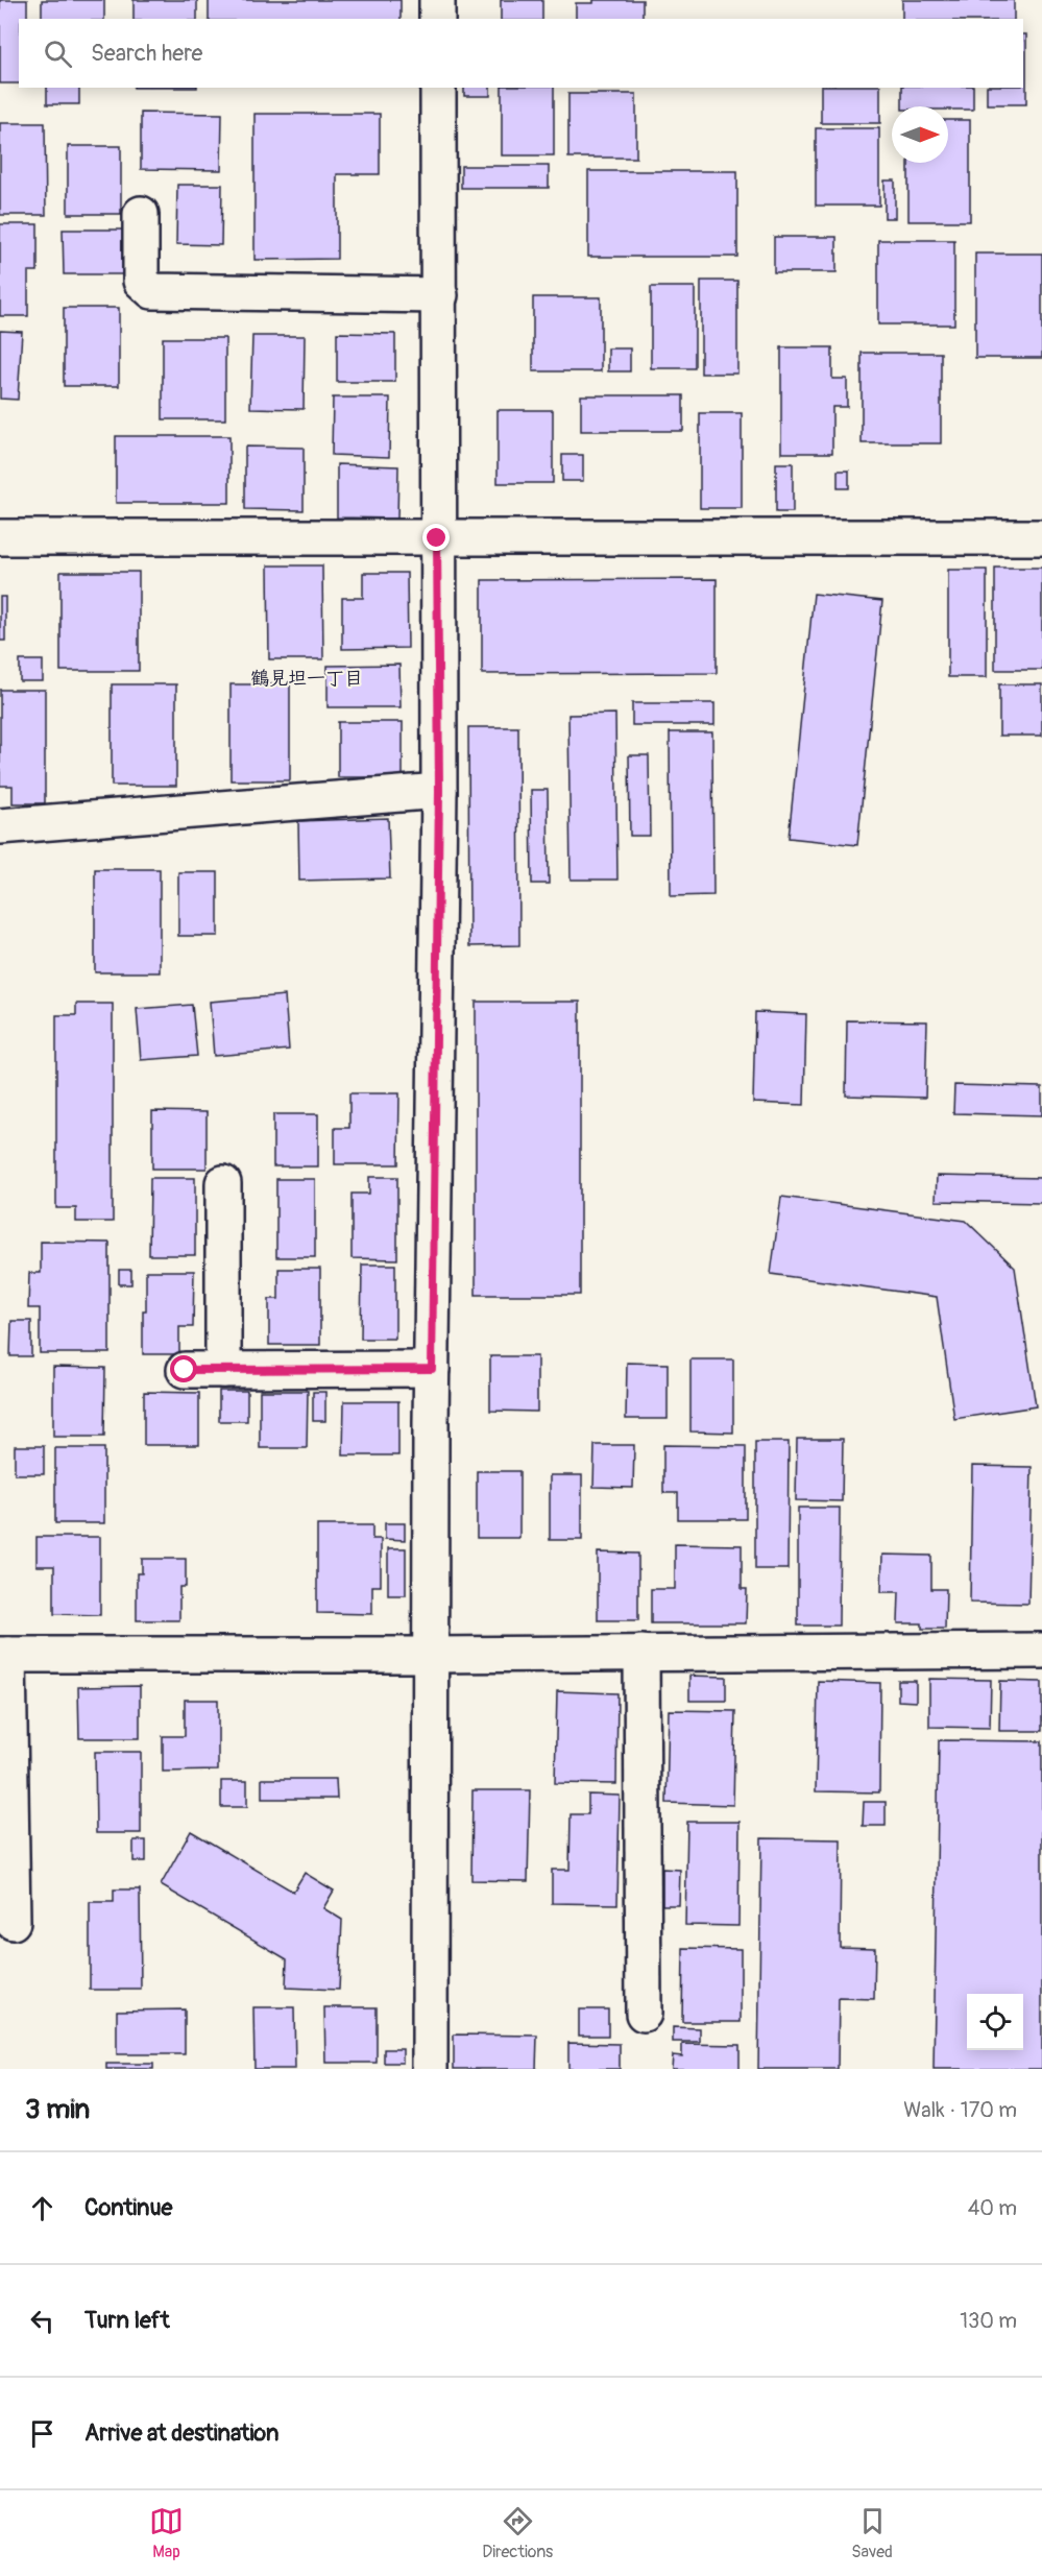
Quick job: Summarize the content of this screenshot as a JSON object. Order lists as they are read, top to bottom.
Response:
{
  "districts": ["鶴見坦一丁目"],
  "north": "right",
  "page": {
    "search": "Search here",
    "heading": ["3 min", "Walk · 170 m"],
    "list": [
      ["Continue", "40 m"],
      ["Turn left", "130 m"],
      "Arrive at destination"
    ],
    "nav": ["Map", "Directions", "Saved"]
  }
}
